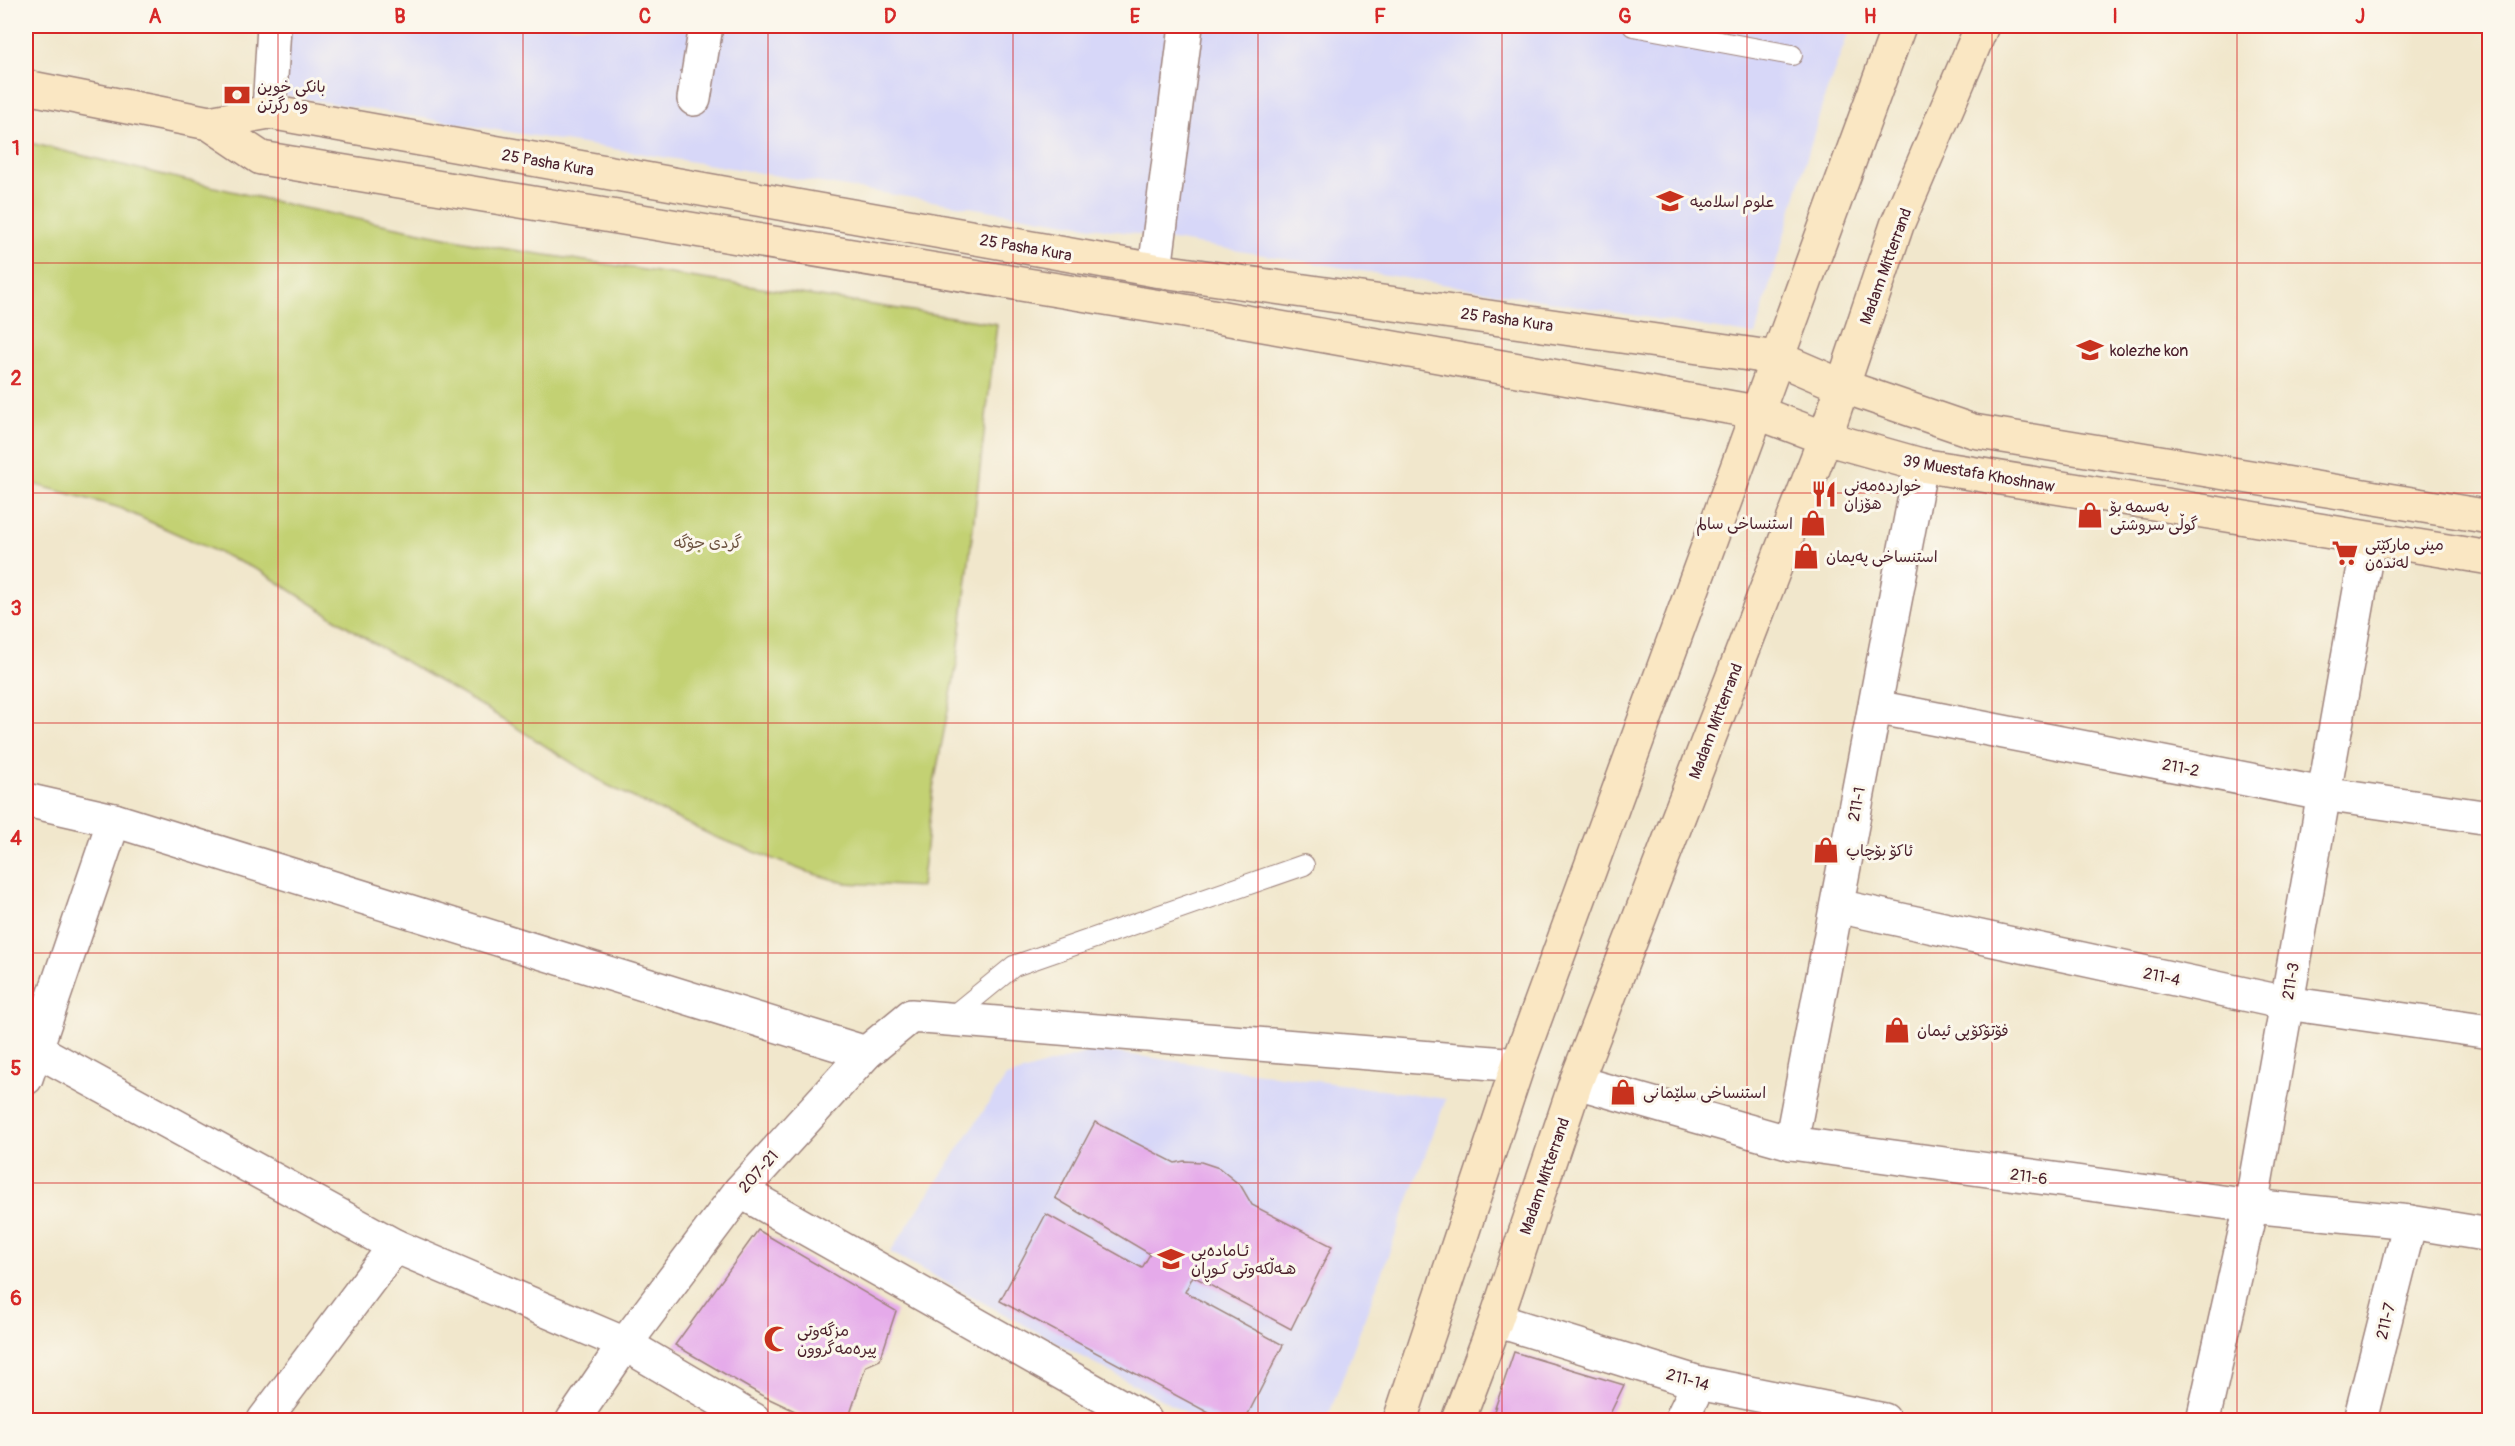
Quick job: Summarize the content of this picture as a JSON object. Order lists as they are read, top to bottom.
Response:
{
  "streets": {
    "main road": ["25 Pasha Kura", "Madam Mitterrand", "39 Muestafa Khoshnaw"],
    "street": [
      "211-2",
      "211-1",
      "211-4",
      "211-3",
      "207-21",
      "211-6",
      "211-7",
      "211-14"
    ]
  },
  "crossings": [
    ["25 Pasha Kura", "Madam Mitterrand"],
    ["25 Pasha Kura", "39 Muestafa Khoshnaw"],
    ["Madam Mitterrand", "39 Muestafa Khoshnaw"],
    ["Madam Mitterrand", "211-6"],
    ["Madam Mitterrand", "211-14"],
    ["39 Muestafa Khoshnaw", "211-1"],
    ["39 Muestafa Khoshnaw", "211-3"],
    ["211-2", "211-1"],
    ["211-2", "211-3"],
    ["211-1", "211-4"],
    ["211-1", "211-6"],
    ["211-4", "211-3"],
    ["211-3", "211-6"],
    ["211-6", "211-7"]
  ],
  "parks": ["گردی جۆگە"],
  "places": {
    "bank": ["بانکی خوین وه رگرتن"],
    "school or university": ["علوم اسلاميه", "kolezhe kon", "ئـامادەیی هـەڵکەوتی کـوڕان"],
    "restaurant": ["خواردە‌مە‌نی ھۆزان"],
    "shop": [
      "بە‌سمە‌ بۆ گوڵی سروشتی",
      "استنساخی سالم",
      "استنساخی پە‌یمان",
      "ئاکۆ بۆچاپ",
      "فۆتۆکۆپی ئیمان",
      "استنساخی سلێمانی"
    ],
    "supermarket": ["مینی ماركێتی لە‌ندە‌ن"],
    "mosque": ["مزگەوتی پیرەمەگروون"]
  },
  "grid": {
    "columns": [
      "A",
      "B",
      "C",
      "D",
      "E",
      "F",
      "G",
      "H",
      "I",
      "J"
    ],
    "rows": [
      "1",
      "2",
      "3",
      "4",
      "5",
      "6"
    ]
  }
}
